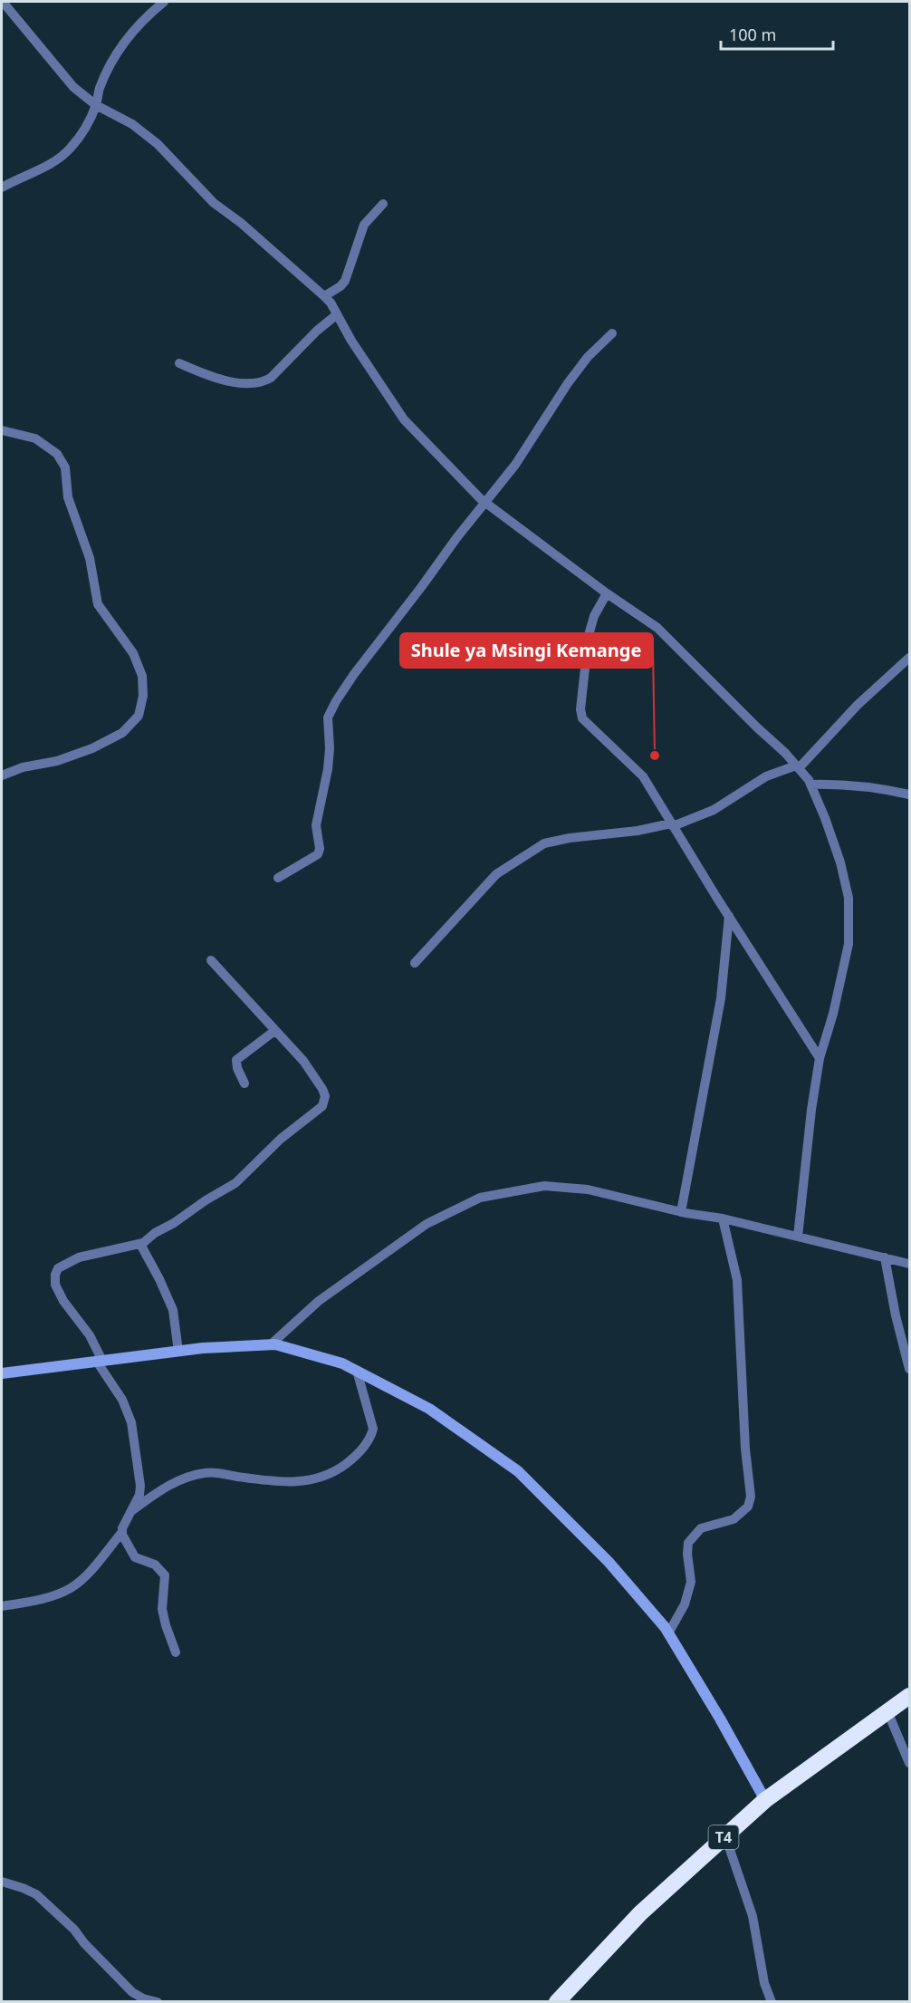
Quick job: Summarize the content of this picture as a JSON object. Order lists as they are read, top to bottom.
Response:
{
  "streets": {
    "highway": ["T4"]
  },
  "places": ["Shule ya Msingi Kemange"],
  "scale_bar": "100 m"
}
